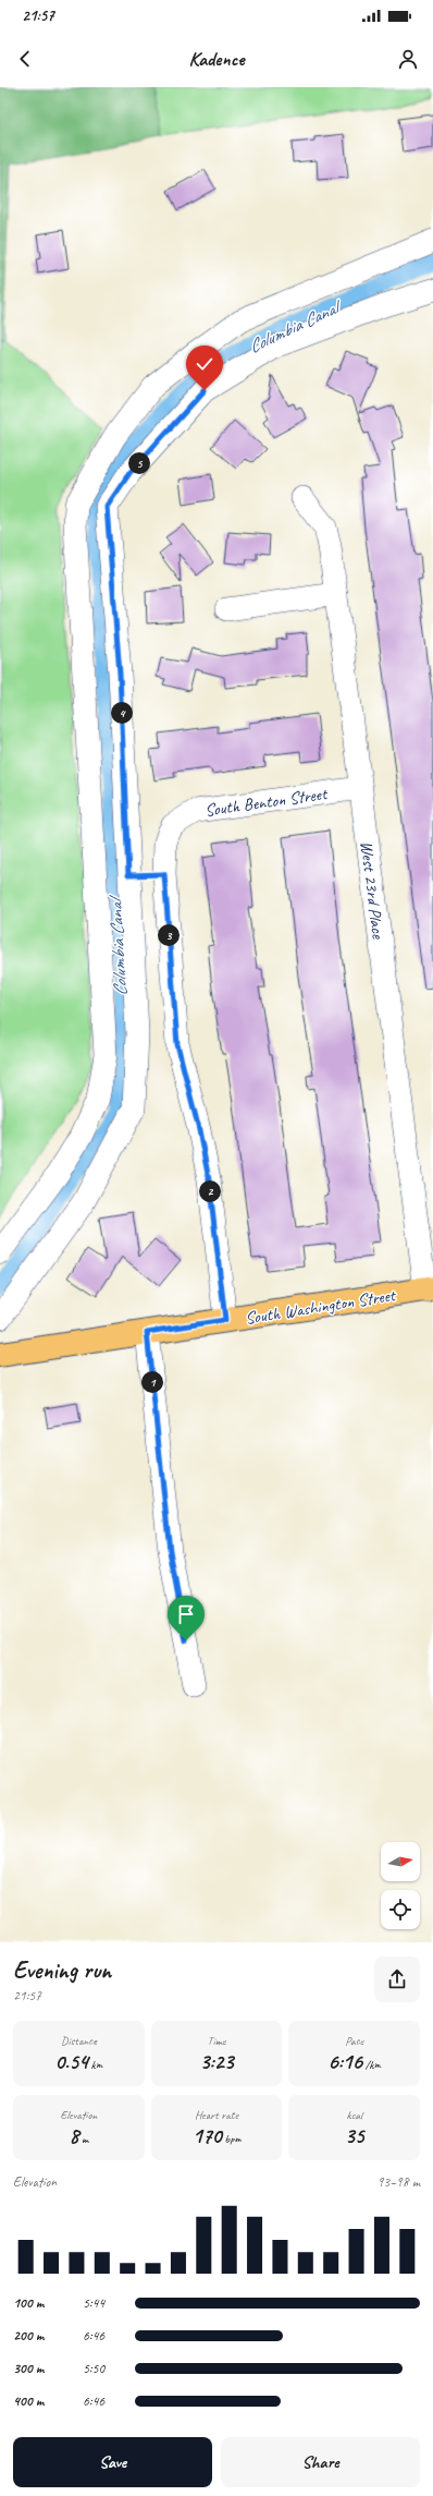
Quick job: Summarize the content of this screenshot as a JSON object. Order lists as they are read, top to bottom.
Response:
{
  "streets": {
    "main road": ["South Washington Street"],
    "street": ["South Benton Street", "West 23rd Place"]
  },
  "crossings": [
    ["South Benton Street", "West 23rd Place"],
    ["West 23rd Place", "South Washington Street"]
  ],
  "water": ["Columbia Canal"],
  "north": "right",
  "page": {
    "status": "21:57",
    "header": "Kadence",
    "pins": [
      "5",
      "4",
      "3",
      "2",
      "1"
    ],
    "heading": ["Evening run", "21:57"],
    "stats": [
      ["Distance", "0.54 km"],
      ["Time", "3:23"],
      ["Pace", "6:16 /km"],
      ["Elevation", "8 m"],
      ["Heart rate", "170 bpm"],
      ["kcal", "35"]
    ],
    "chart": ["Elevation", "93–98 m"],
    "list": [
      {
        "name": "100 m",
        "note": "5:44"
      },
      {
        "name": "200 m",
        "note": "6:46"
      },
      {
        "name": "300 m",
        "note": "5:50"
      },
      {
        "name": "400 m",
        "note": "6:46"
      }
    ],
    "buttons": ["Save", "Share"]
  }
}
